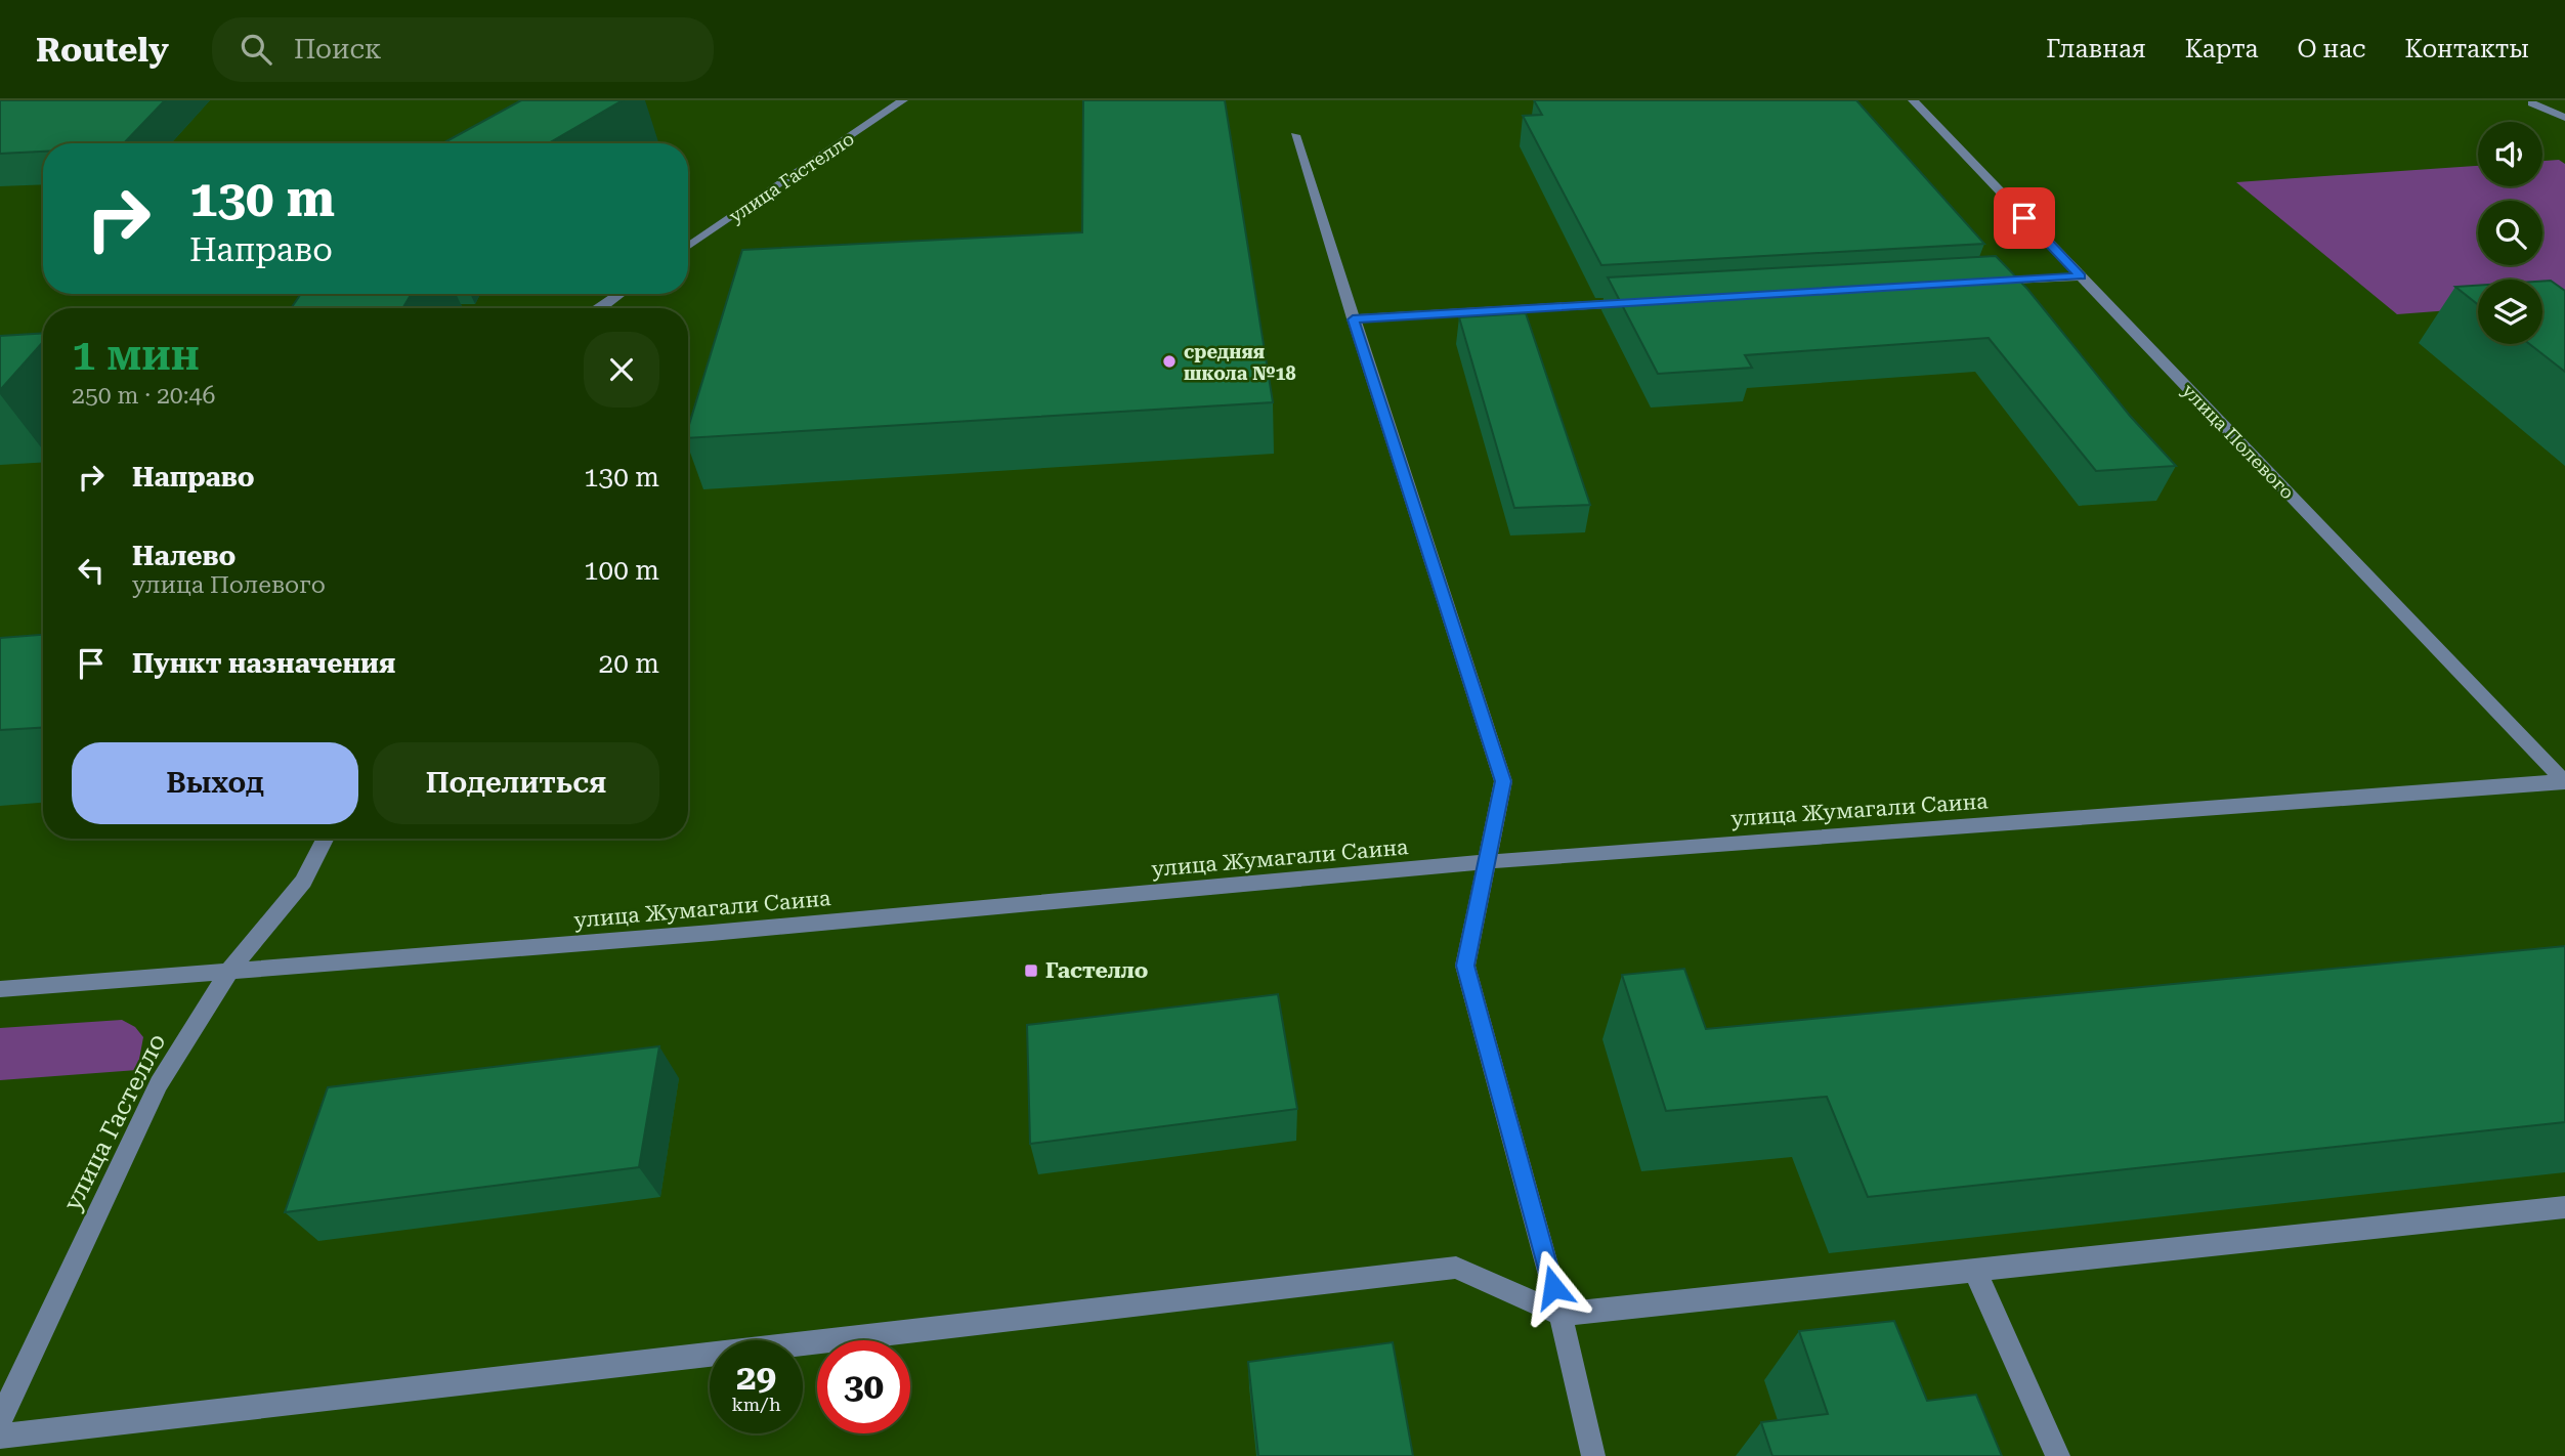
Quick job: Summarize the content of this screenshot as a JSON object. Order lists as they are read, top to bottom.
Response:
{
  "streets": {
    "street": ["улица Гастелло", "улица Полевого", "улица Жумагали Саина"]
  },
  "crossings": [
    ["улица Гастелло", "улица Жумагали Саина"],
    ["улица Полевого", "улица Жумагали Саина"]
  ],
  "places": {
    "other": ["средняя школа №18"],
    "transit": ["Гастелло"]
  },
  "page": {
    "header": "Routely",
    "search": "Поиск",
    "nav": [
      "Главная",
      "Карта",
      "О нас",
      "Контакты"
    ],
    "turn": ["130 m", "Направо"],
    "heading": ["1 мин", "250 m · 20:46"],
    "list": [
      {
        "name": "Направо",
        "value": "130 m"
      },
      {
        "name": "Налево",
        "note": "улица Полевого",
        "value": "100 m"
      },
      {
        "name": "Пункт назначения",
        "value": "20 m"
      }
    ],
    "buttons": ["Выход", "Поделиться"],
    "speed": "29 km/h",
    "limit": "30"
  }
}
